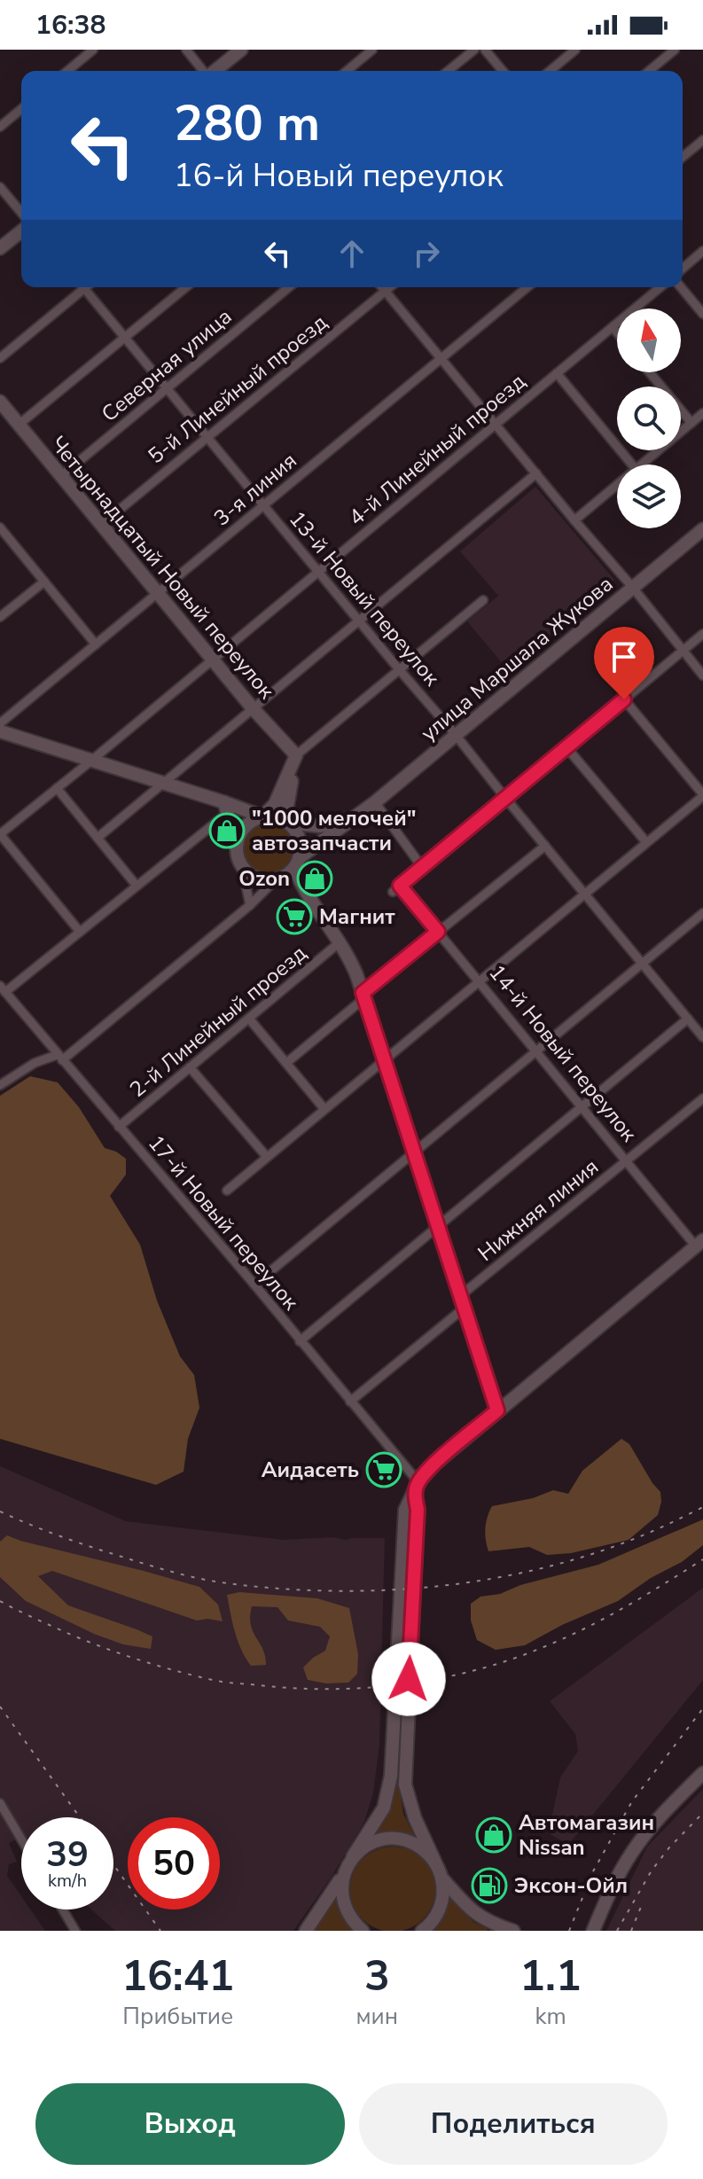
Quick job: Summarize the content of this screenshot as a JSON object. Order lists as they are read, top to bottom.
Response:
{
  "streets": {
    "main road": ["Четырнадцатый Новый переулок", "улица Маршала Жукова"],
    "street": [
      "Северная улица",
      "5-й Линейный проезд",
      "4-й Линейный проезд",
      "3-я линия",
      "13-й Новый переулок",
      "2-й Линейный проезд",
      "14-й Новый переулок",
      "Нижняя линия",
      "17-й Новый переулок"
    ]
  },
  "crossings": [
    ["Северная улица", "Четырнадцатый Новый переулок"],
    ["Северная улица", "13-й Новый переулок"],
    ["5-й Линейный проезд", "Четырнадцатый Новый переулок"],
    ["5-й Линейный проезд", "13-й Новый переулок"],
    ["4-й Линейный проезд", "Четырнадцатый Новый переулок"],
    ["4-й Линейный проезд", "13-й Новый переулок"],
    ["3-я линия", "Четырнадцатый Новый переулок"],
    ["3-я линия", "13-й Новый переулок"],
    ["13-й Новый переулок", "улица Маршала Жукова"],
    ["2-й Линейный проезд", "17-й Новый переулок"],
    ["14-й Новый переулок", "Нижняя линия"],
    ["Нижняя линия", "17-й Новый переулок"]
  ],
  "places": {
    "shop": ["\"1000 мелочей\" автозапчасти", "Ozon", "Автомагазин Nissan"],
    "supermarket": ["Магнит", "Аидасеть"],
    "fuel station": ["Эксон-Ойл"]
  },
  "north": "top",
  "page": {
    "status": "16:38",
    "turn": ["280 m", "16-й Новый переулок"],
    "speed": "39 km/h",
    "limit": "50",
    "eta": [
      "16:41",
      "Прибытие",
      "3",
      "мин",
      "1.1",
      "km"
    ],
    "buttons": ["Выход", "Поделиться"]
  }
}
